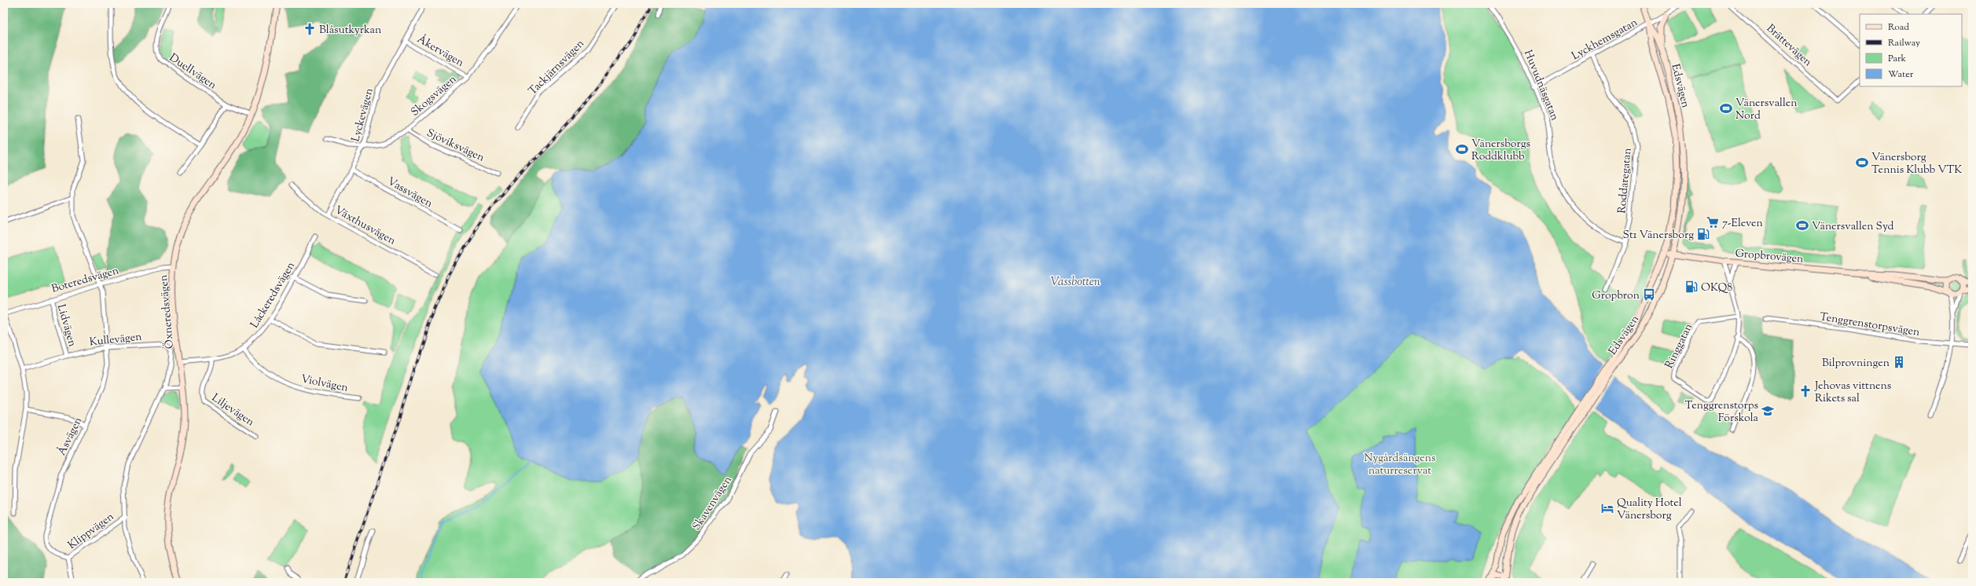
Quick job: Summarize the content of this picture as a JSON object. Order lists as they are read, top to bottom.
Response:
{
  "streets": {
    "main road": ["Edsvägen", "Gropbrovägen", "Öxneredsvägen"],
    "street": [
      "Lyckhemsgatan",
      "Brättevägen",
      "Åkervägen",
      "Tackjärnsvägen",
      "Duellvägen",
      "Huvudnäsgatan",
      "Skogsvägen",
      "Lyckevägen",
      "Sjöviksvägen",
      "Roddaregatan",
      "Vassvägen",
      "Växthusvägen",
      "Boteredsvägen",
      "Låckeredsvägen",
      "Tenggrenstorpsvägen",
      "Lidvägen",
      "Kullevägen",
      "Ringgatan",
      "Violvägen",
      "Liljevägen",
      "Åsvägen",
      "Skavenvägen",
      "Klippvägen"
    ]
  },
  "crossings": [
    ["Lyckhemsgatan", "Huvudnäsgatan"],
    ["Lyckhemsgatan", "Edsvägen"],
    ["Lyckhemsgatan", "Roddaregatan"],
    ["Åkervägen", "Skogsvägen"],
    ["Åkervägen", "Lyckevägen"],
    ["Duellvägen", "Öxneredsvägen"],
    ["Huvudnäsgatan", "Roddaregatan"],
    ["Edsvägen", "Gropbrovägen"],
    ["Skogsvägen", "Lyckevägen"],
    ["Skogsvägen", "Sjöviksvägen"],
    ["Lyckevägen", "Vassvägen"],
    ["Lyckevägen", "Växthusvägen"],
    ["Gropbrovägen", "Ringgatan"],
    ["Boteredsvägen", "Öxneredsvägen"],
    ["Boteredsvägen", "Lidvägen"],
    ["Boteredsvägen", "Åsvägen"],
    ["Låckeredsvägen", "Öxneredsvägen"],
    ["Låckeredsvägen", "Violvägen"],
    ["Låckeredsvägen", "Liljevägen"],
    ["Lidvägen", "Kullevägen"],
    ["Kullevägen", "Åsvägen"],
    ["Åsvägen", "Klippvägen"]
  ],
  "water": ["Vassbotten"],
  "parks": ["Nygårdsängens naturreservat"],
  "places": {
    "church": ["Blåsutkyrkan", "Jehovas vittnens Rikets sal"],
    "sports": [
      "Vänersvallen Nord",
      "Vänersborgs Roddklubb",
      "Vänersborg Tennis Klubb VTK",
      "Vänersvallen Syd"
    ],
    "supermarket": ["7-Eleven"],
    "fuel station": ["St1 Vänersborg", "OKQ8"],
    "bus stop": ["Gropbron"],
    "building": ["Bilprovningen"],
    "school or university": ["Tenggrenstorps Förskola"],
    "hotel": ["Quality Hotel Vänersborg"]
  },
  "legend": [
    "Road",
    "Railway",
    "Park",
    "Water"
  ]
}
